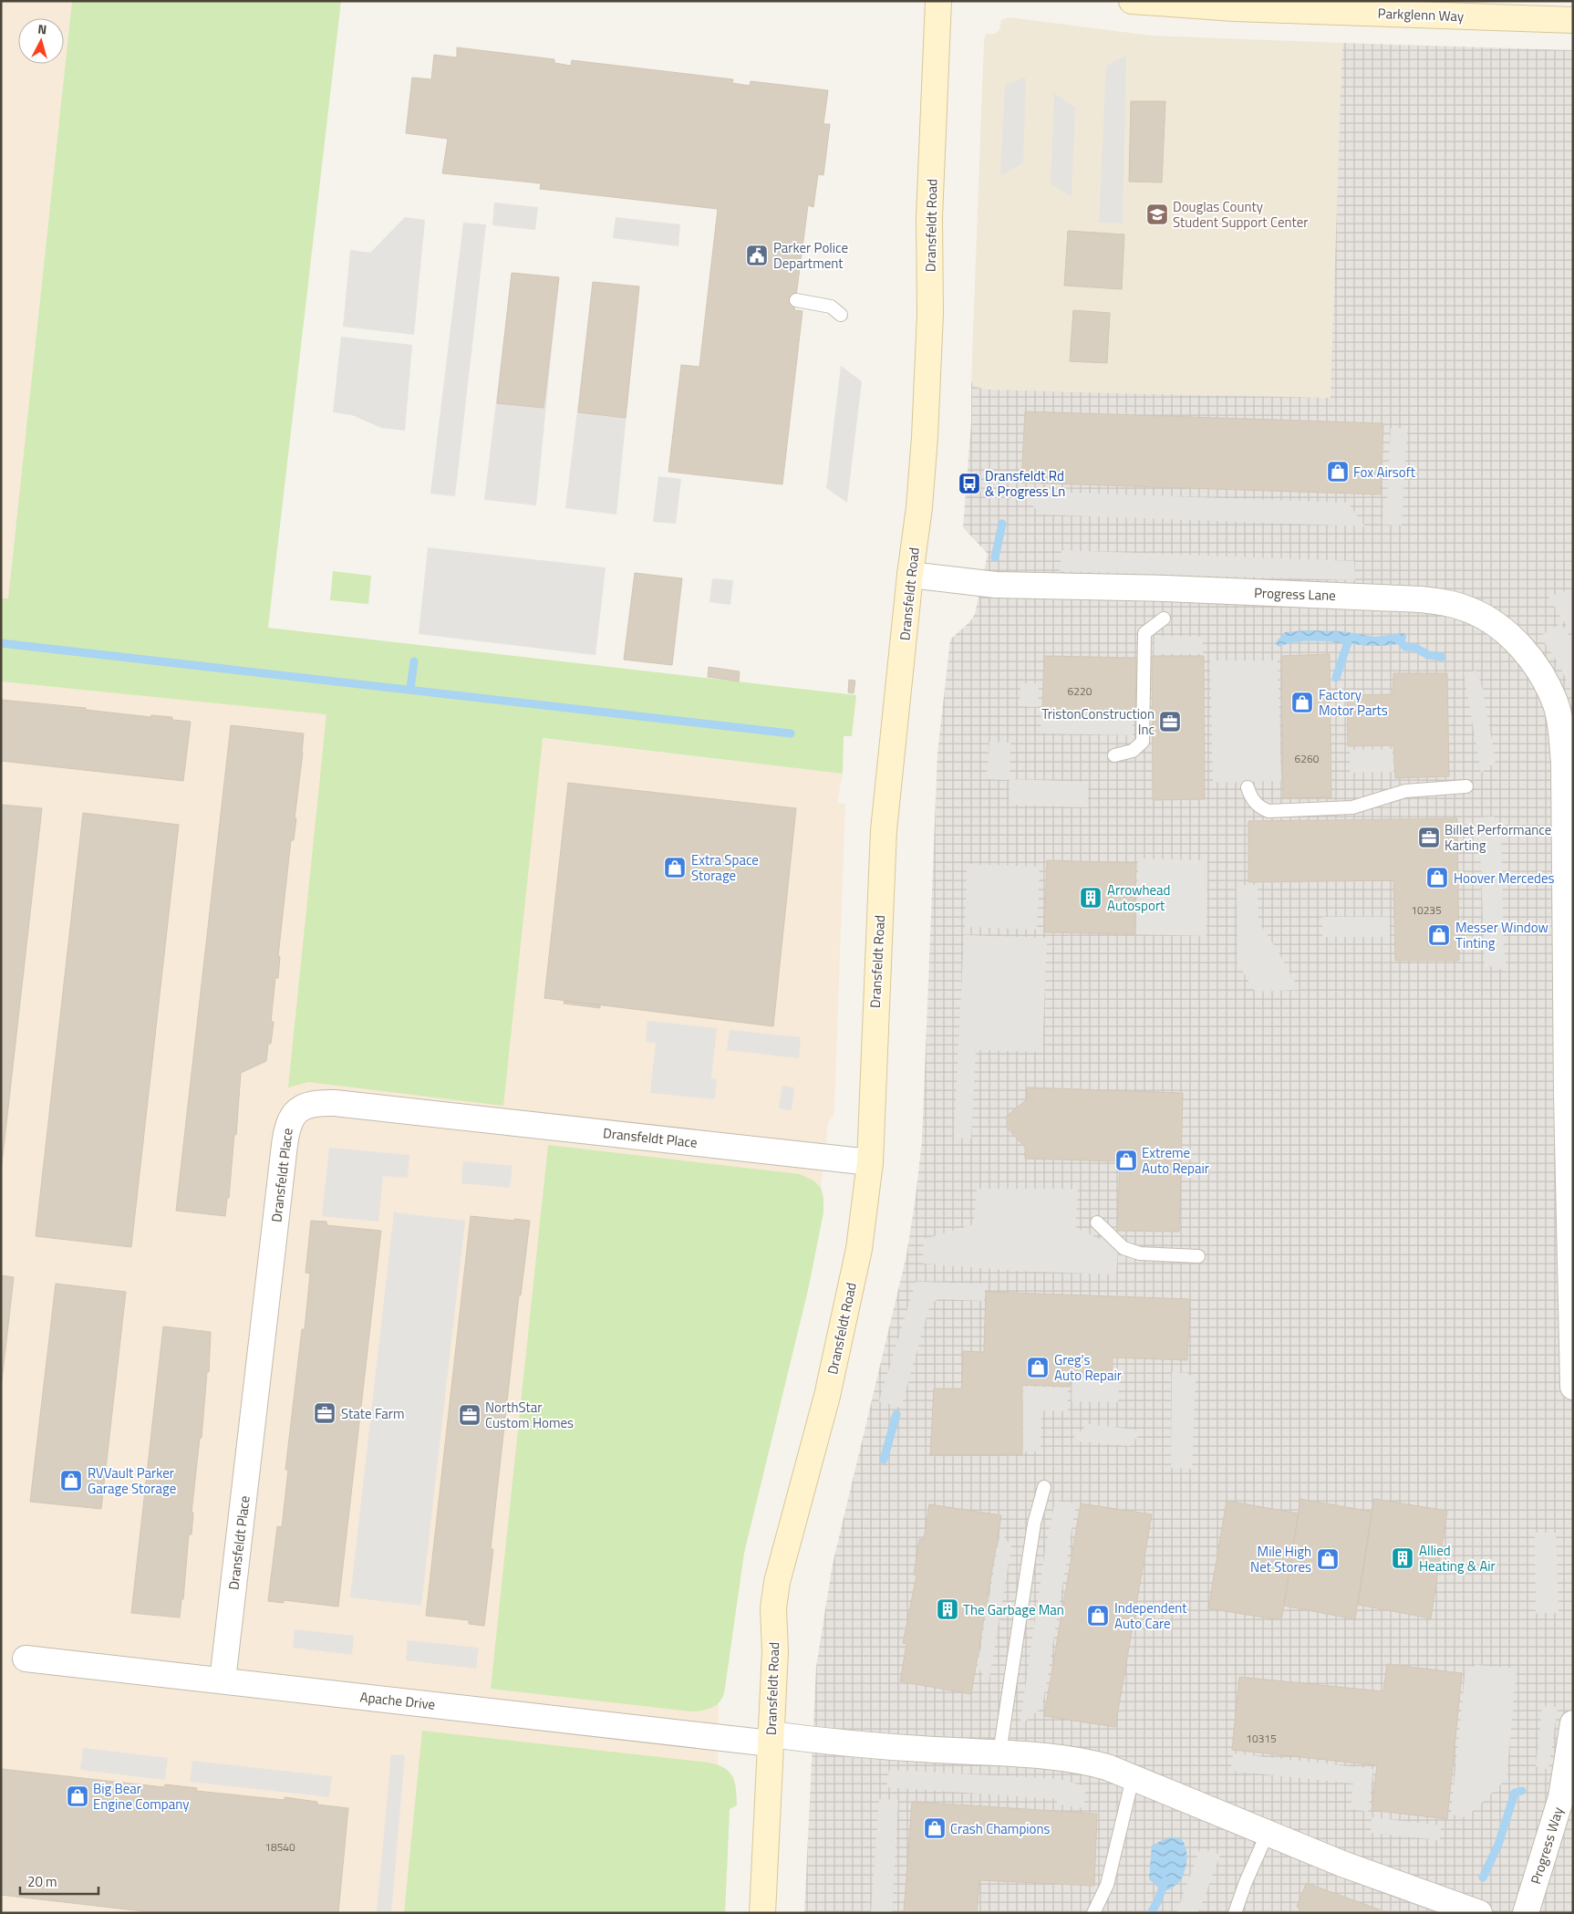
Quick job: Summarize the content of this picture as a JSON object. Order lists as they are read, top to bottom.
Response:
{
  "streets": {
    "street": [
      "Parkglenn Way",
      "Dransfeldt Road",
      "Progress Lane",
      "Dransfeldt Place",
      "Apache Drive",
      "Progress Way"
    ]
  },
  "crossings": [
    ["Dransfeldt Road", "Progress Lane"],
    ["Dransfeldt Road", "Dransfeldt Place"],
    ["Dransfeldt Road", "Apache Drive"],
    ["Dransfeldt Place", "Apache Drive"]
  ],
  "places": {
    "school or university": ["Douglas County Student Support Center"],
    "public building": ["Parker Police Department"],
    "shop": [
      "Fox Airsoft",
      "Factory Motor Parts",
      "Extra Space Storage",
      "Hoover Mercedes",
      "Messer Window Tinting",
      "Extreme Auto Repair",
      "Greg's Auto Repair",
      "RVVault Parker Garage Storage",
      "Mile High Net Stores",
      "Independent Auto Care",
      "Big Bear Engine Company",
      "Crash Champions"
    ],
    "bus stop": ["Dransfeldt Rd & Progress Ln"],
    "office": [
      "TristonConstruction Inc",
      "Billet Performance Karting",
      "State Farm",
      "NorthStar Custom Homes"
    ],
    "building": ["Arrowhead Autosport", "Allied Heating & Air", "The Garbage Man"]
  },
  "house_numbers": [
    "6220",
    "6260",
    "10235",
    "10315",
    "18540"
  ],
  "scale_bar": "20 m",
  "north": "top"
}
